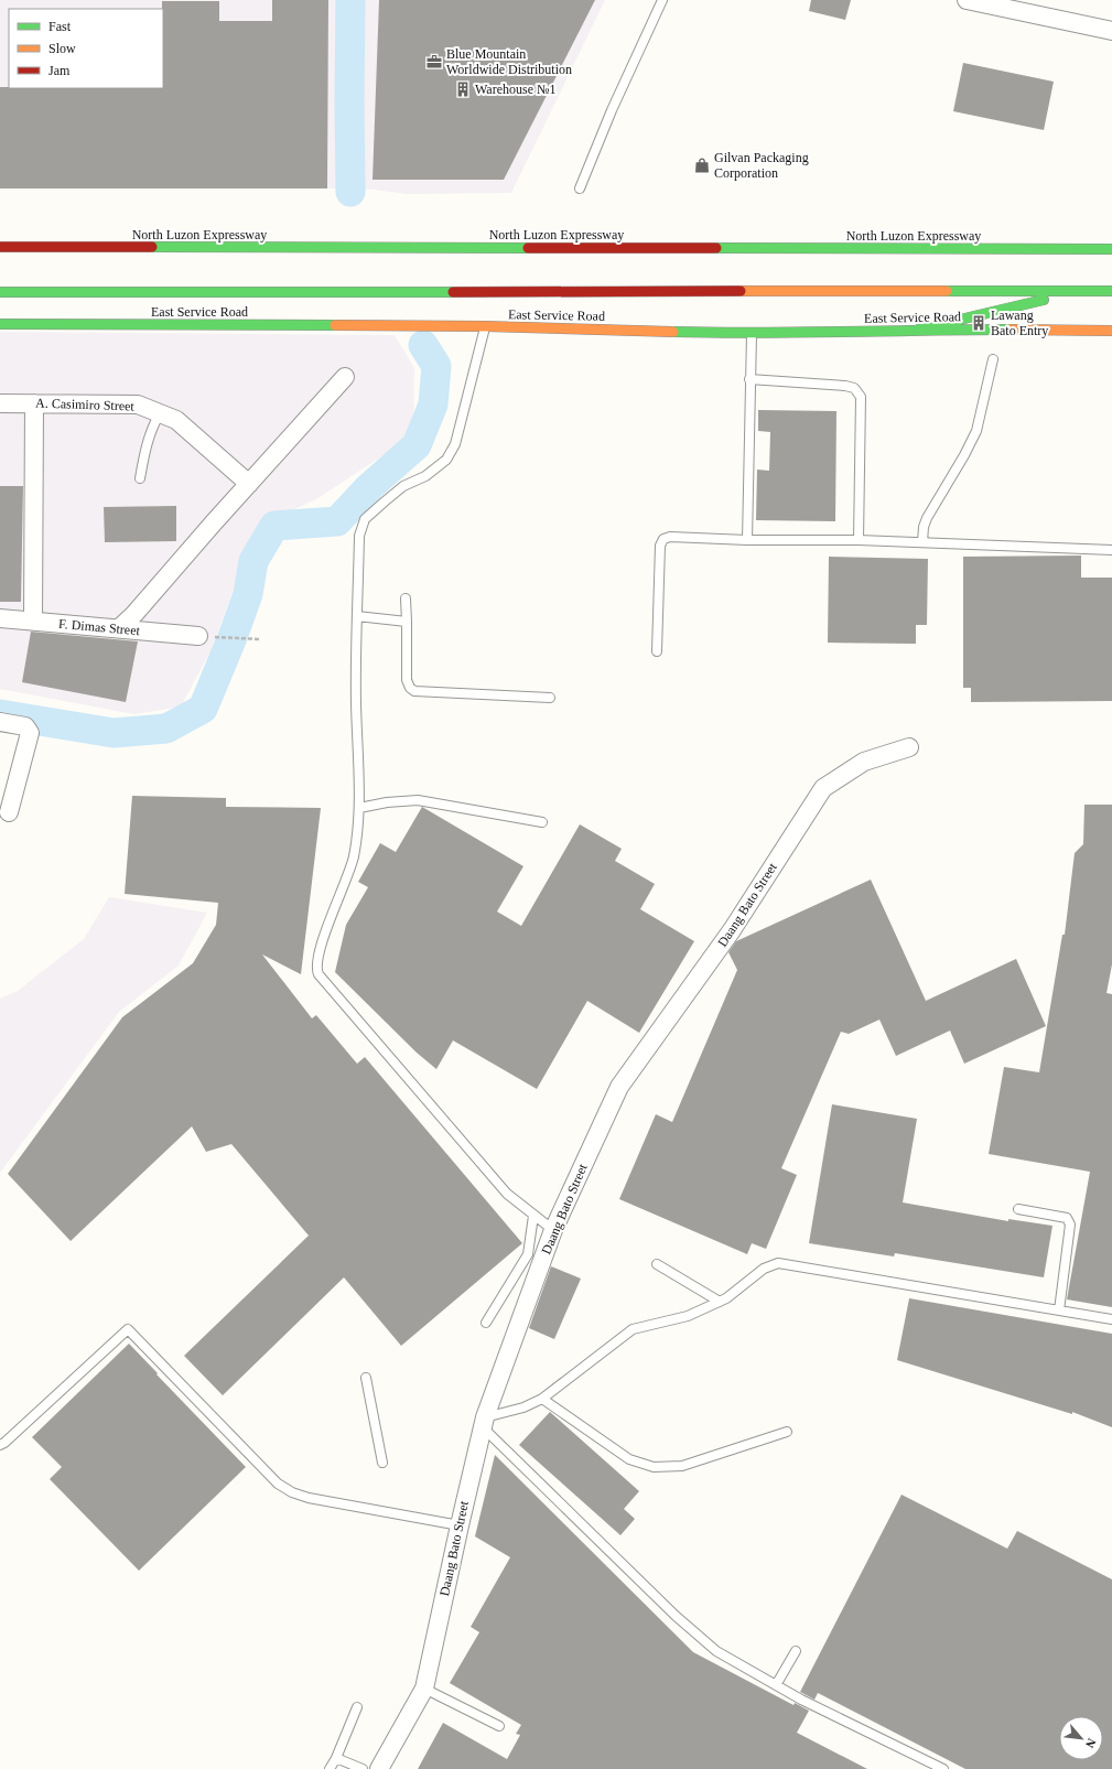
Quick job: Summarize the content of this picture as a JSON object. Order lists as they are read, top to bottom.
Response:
{
  "streets": {
    "main road": ["North Luzon Expressway", "East Service Road"],
    "street": ["A. Casimiro Street", "F. Dimas Street", "Daang Bato Street"]
  },
  "places": {
    "office": ["Blue Mountain Worldwide Distribution"],
    "building": ["Warehouse №1", "Lawang Bato Entry"],
    "shop": ["Gilvan Packaging Corporation"]
  },
  "legend": ["Fast", "Slow", "Jam"],
  "north": "bottom right"
}
